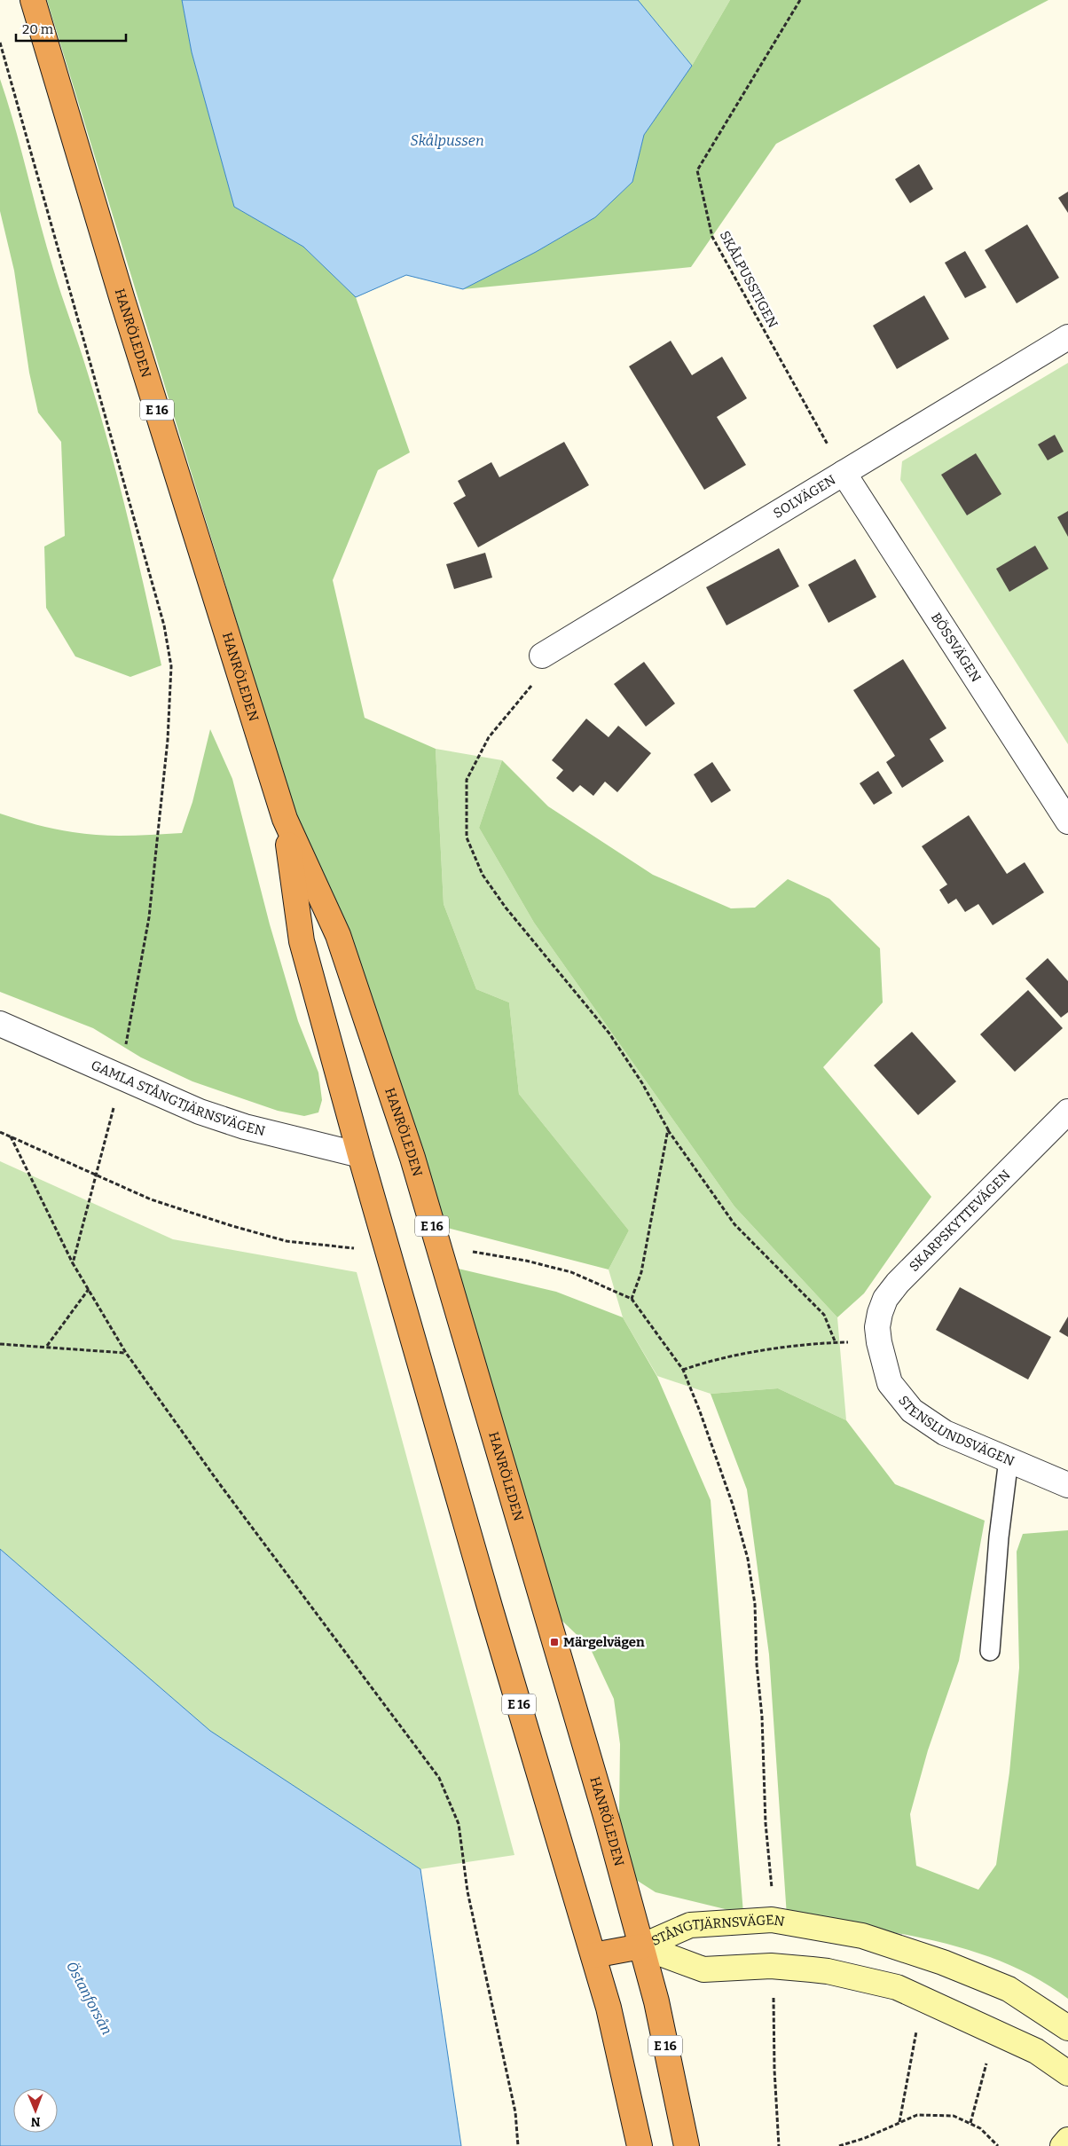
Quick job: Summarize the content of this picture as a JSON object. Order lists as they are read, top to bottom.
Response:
{
  "streets": {
    "highway": ["HANRÖLEDEN", "E 16"],
    "street": [
      "SOLVÄGEN",
      "BÖSSVÄGEN",
      "GAMLA STÅNGTJÄRNSVÄGEN",
      "SKARPSKYTTEVÄGEN",
      "STENSLUNDSVÄGEN",
      "STÅNGTJÄRNSVÄGEN"
    ],
    "path": ["SKÅLPUSSTIGEN"]
  },
  "crossings": [
    ["SKÅLPUSSTIGEN", "SOLVÄGEN"],
    ["SKÅLPUSSTIGEN", "BÖSSVÄGEN"],
    ["HANRÖLEDEN", "GAMLA STÅNGTJÄRNSVÄGEN"],
    ["HANRÖLEDEN", "STÅNGTJÄRNSVÄGEN"],
    ["SOLVÄGEN", "BÖSSVÄGEN"],
    ["SKARPSKYTTEVÄGEN", "STENSLUNDSVÄGEN"]
  ],
  "water": ["Skålpussen", "Östanforsån"],
  "places": {
    "transit": ["Märgelvägen"]
  },
  "scale_bar": "20 m",
  "north": "bottom"
}
